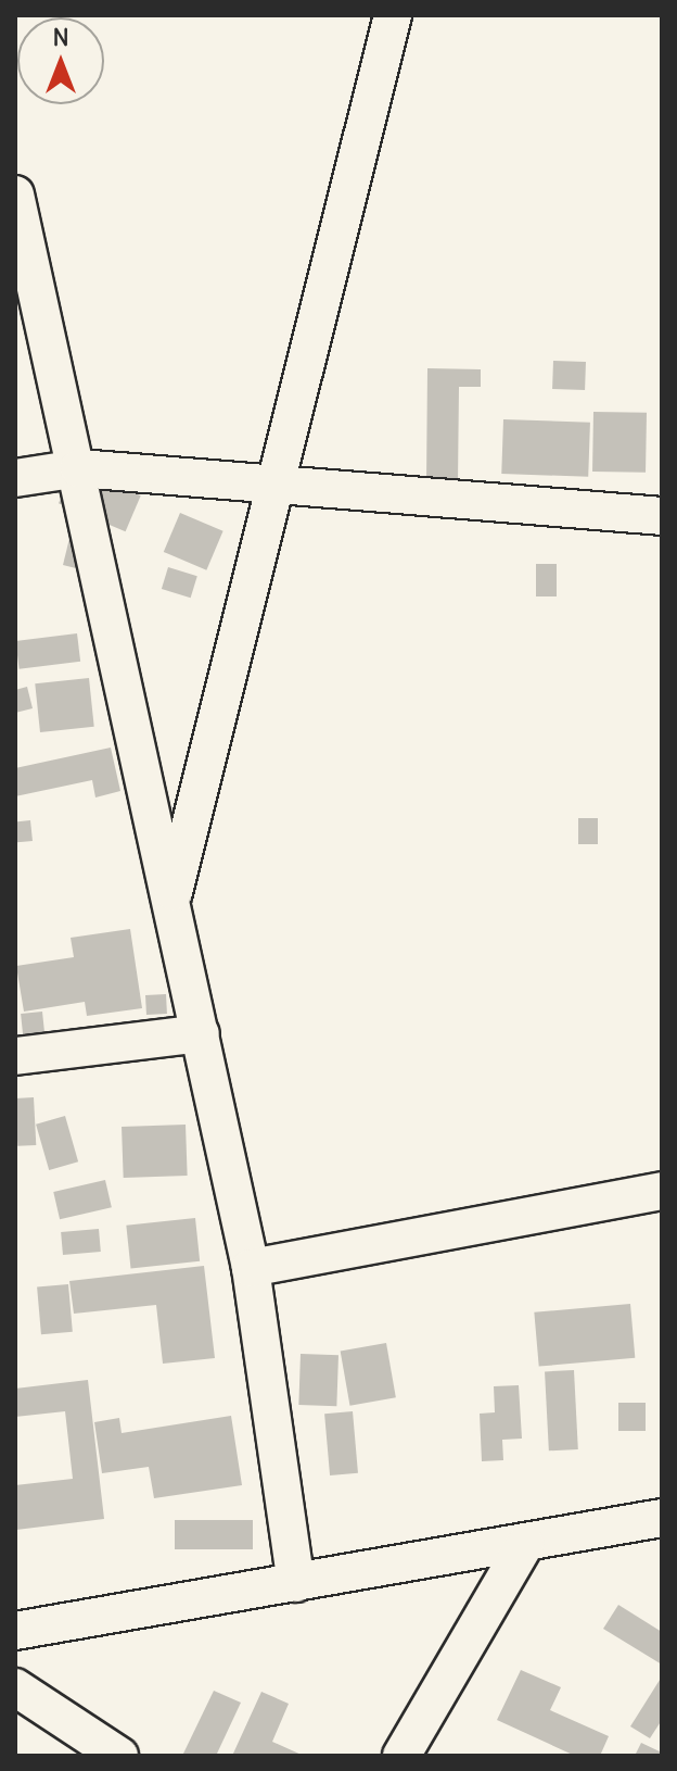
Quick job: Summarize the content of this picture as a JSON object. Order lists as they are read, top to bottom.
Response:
{
  "north": "top"
}
